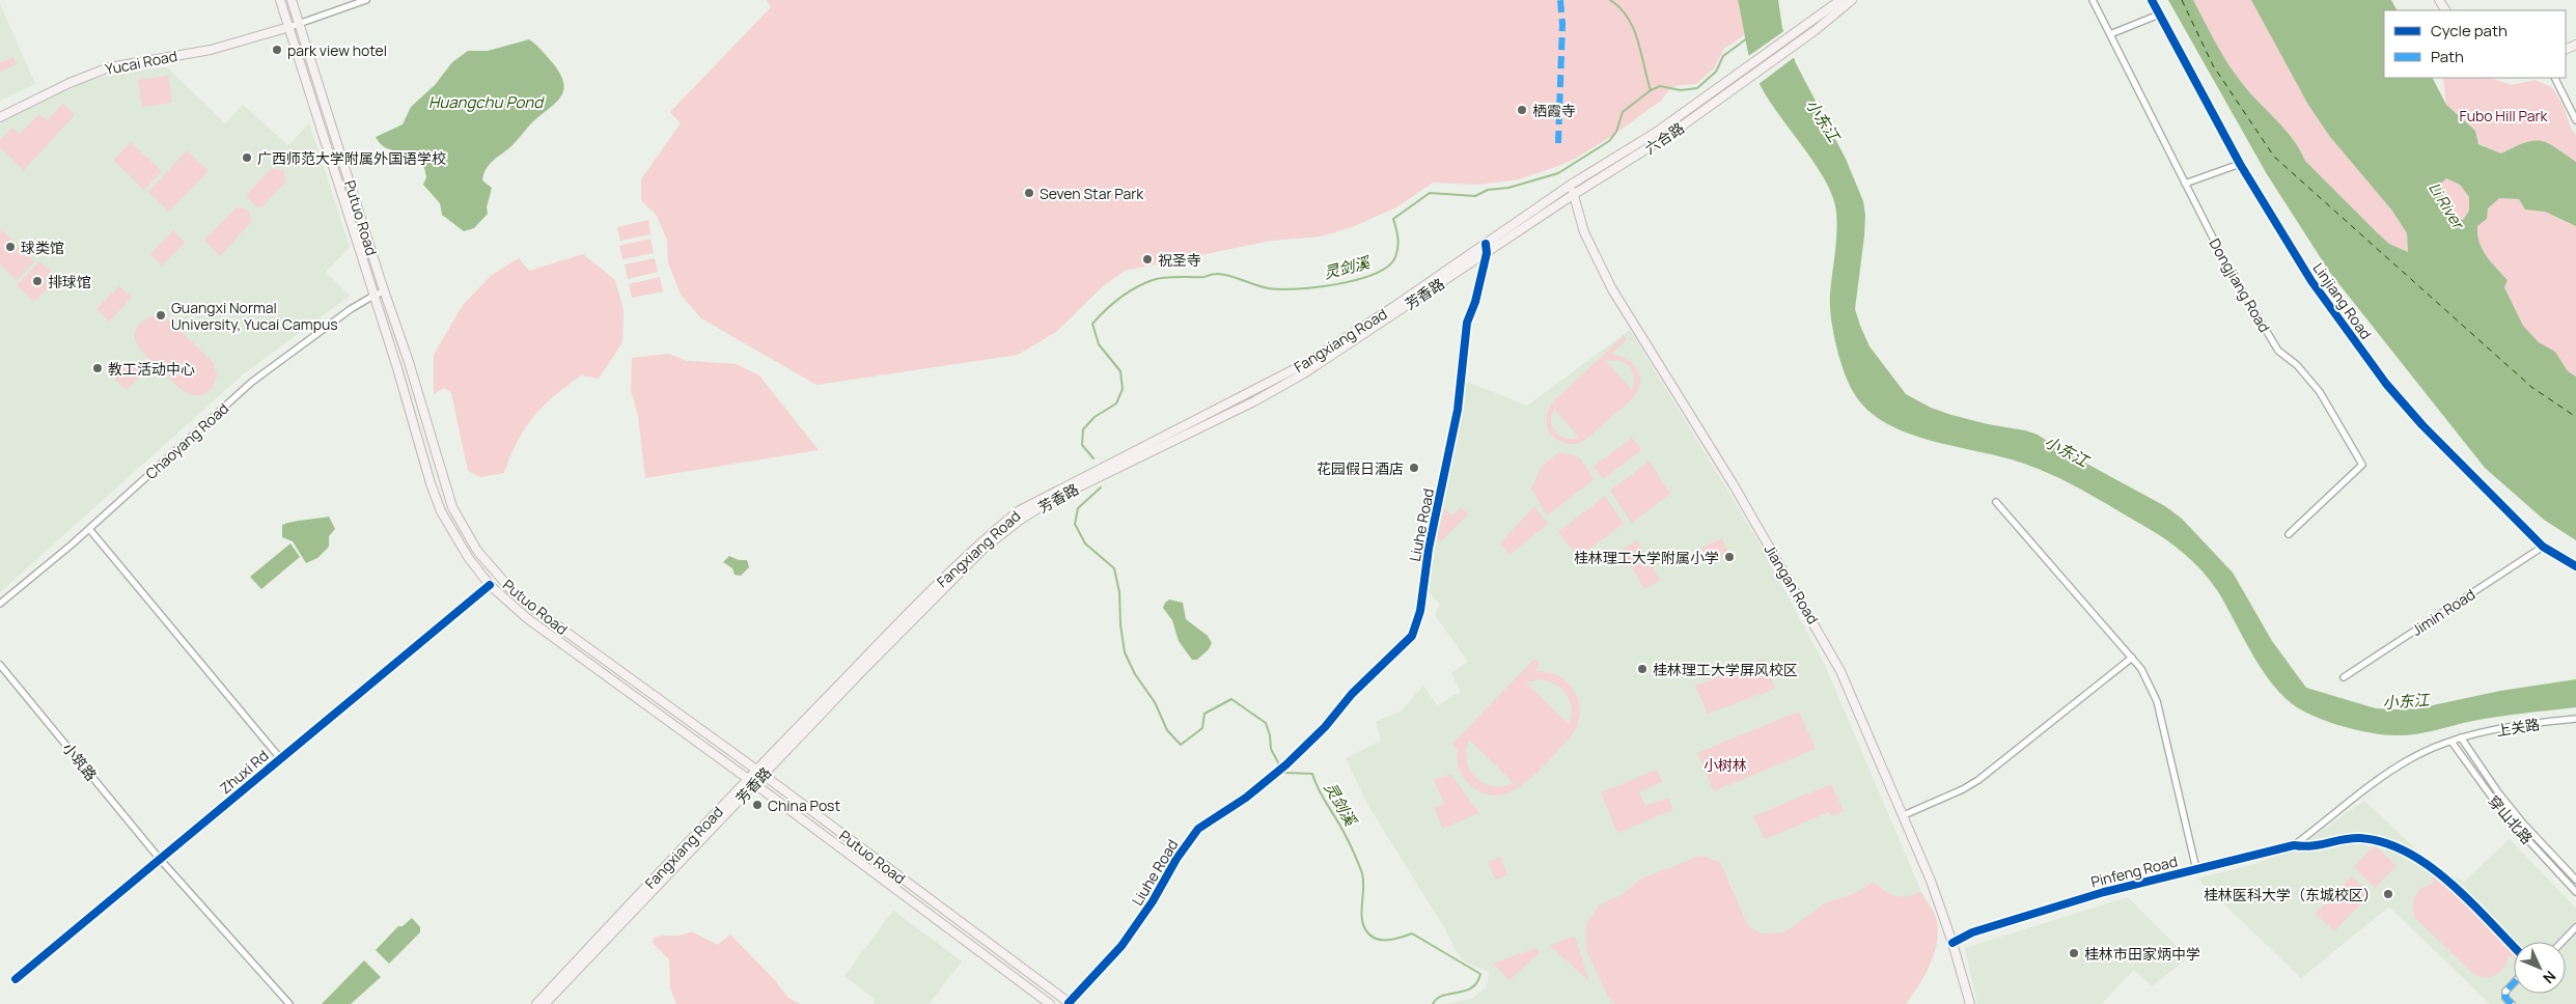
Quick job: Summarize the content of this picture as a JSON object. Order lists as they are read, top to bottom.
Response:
{
  "streets": {
    "main road": [
      "Yucai Road",
      "六合路",
      "Putuo Road",
      "芳香路",
      "Fangxiang Road",
      "Jiangan Road"
    ],
    "street": [
      "Dongjiang Road",
      "Linjiang Road",
      "Chaoyang Road",
      "Liuhe Road",
      "Jimin Road",
      "上关路",
      "小筑路",
      "Zhuxi Rd",
      "穿山北路",
      "Pinfeng Road"
    ]
  },
  "crossings": [
    ["Yucai Road", "Putuo Road"],
    ["六合路", "芳香路"],
    ["六合路", "Fangxiang Road"],
    ["六合路", "Jiangan Road"],
    ["Putuo Road", "芳香路"],
    ["Putuo Road", "Fangxiang Road"],
    ["Putuo Road", "Chaoyang Road"],
    ["Putuo Road", "Liuhe Road"],
    ["Putuo Road", "Zhuxi Rd"],
    ["芳香路", "Fangxiang Road"],
    ["芳香路", "Liuhe Road"],
    ["芳香路", "Jiangan Road"],
    ["Linjiang Road", "Jimin Road"],
    ["Fangxiang Road", "Liuhe Road"],
    ["Fangxiang Road", "Jiangan Road"],
    ["Jiangan Road", "Pinfeng Road"],
    ["上关路", "穿山北路"],
    ["上关路", "Pinfeng Road"],
    ["小筑路", "Zhuxi Rd"]
  ],
  "water": [
    "Huangchu Pond",
    "小东江",
    "Li River",
    "灵剑溪"
  ],
  "parks": ["Fubo Hill Park", "小树林"],
  "places": [
    "park view hotel",
    "栖霞寺",
    "广西师范大学附属外国语学校",
    "Seven Star Park",
    "球类馆",
    "祝圣寺",
    "排球馆",
    "Guangxi Normal University, Yucai Campus",
    "教工活动中心",
    "花园假日酒店",
    "桂林理工大学附属小学",
    "桂林理工大学屏风校区",
    "China Post",
    "桂林医科大学（东城校区）",
    "桂林市田家炳中学"
  ],
  "legend": ["Cycle path", "Path"],
  "north": "bottom right"
}
